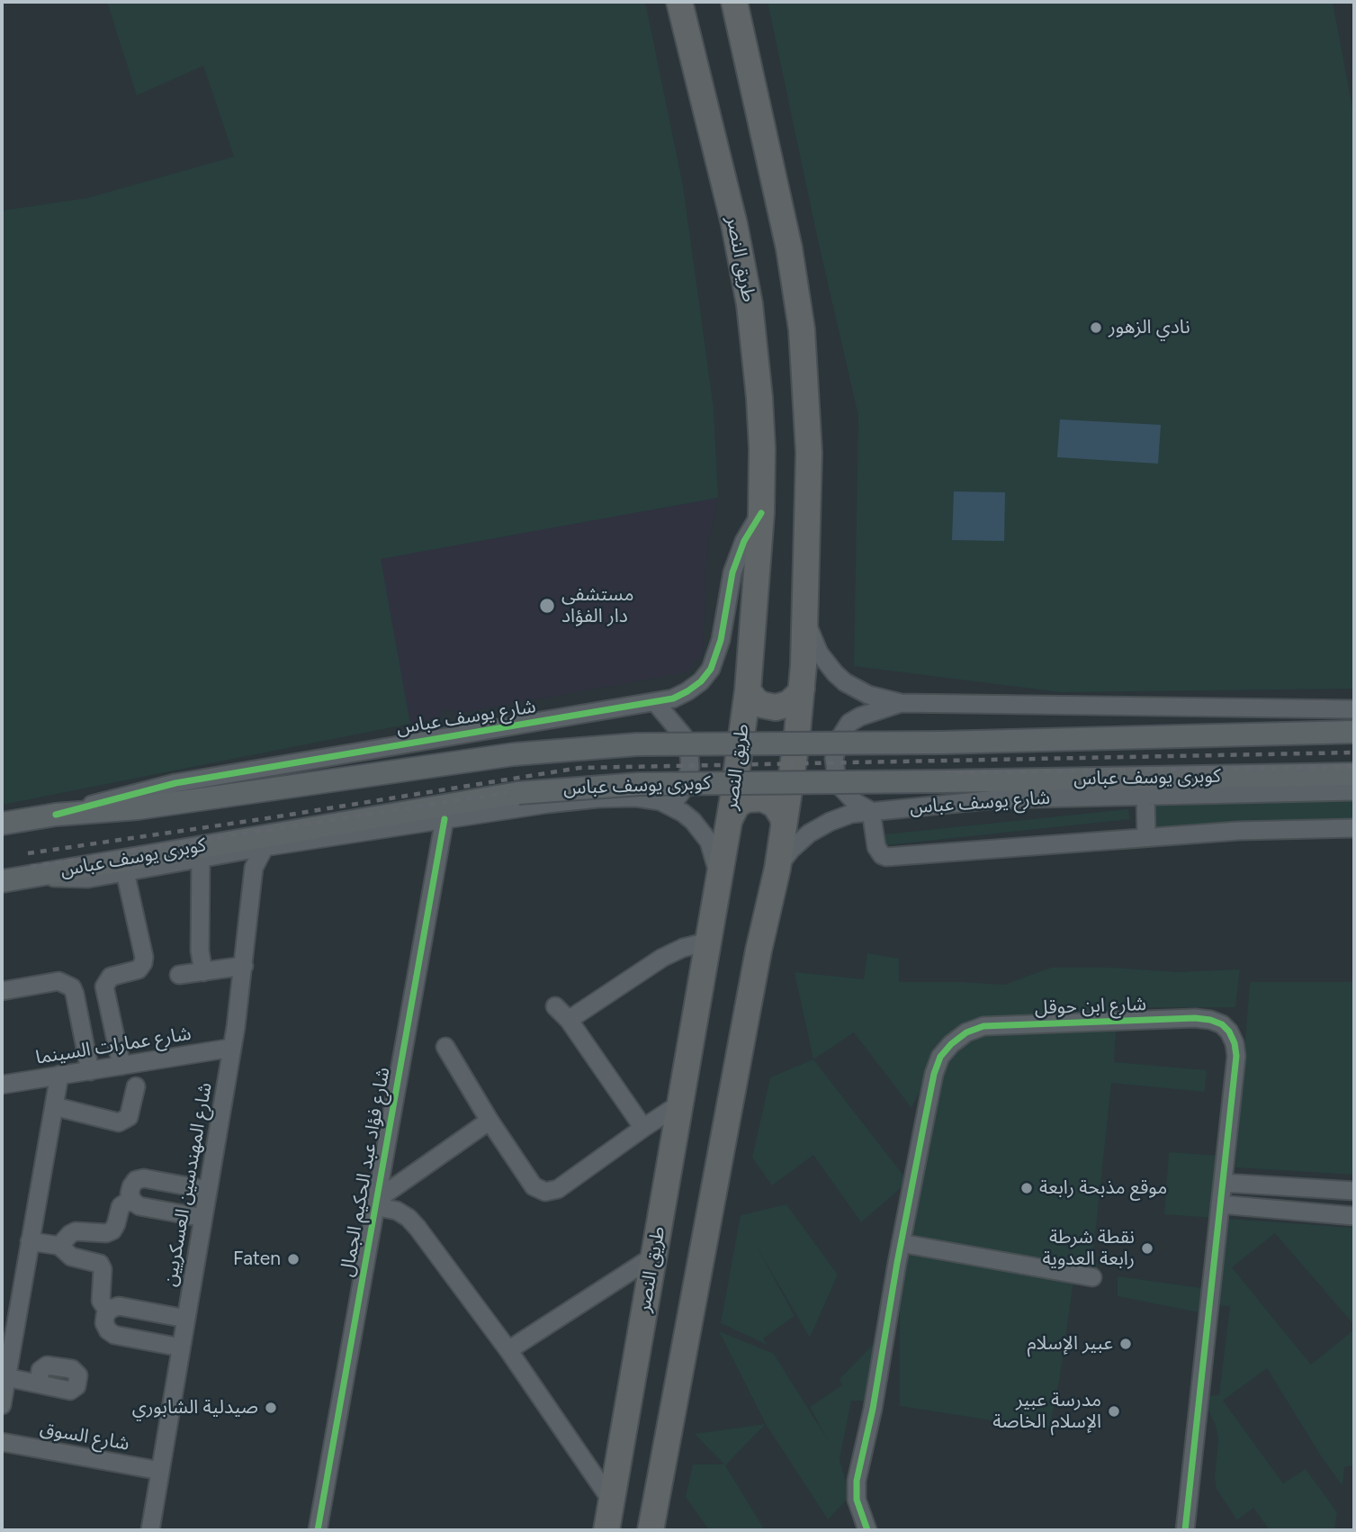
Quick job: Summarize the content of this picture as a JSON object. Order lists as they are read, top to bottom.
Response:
{
  "streets": {
    "highway": ["طريق النصر"],
    "main road": ["شارع يوسف عباس", "كوبرى يوسف عباس"],
    "street": [
      "شارع ابن حوقل",
      "شارع عمارات السينما",
      "شارع فؤاد عبد الحكيم الجمال",
      "شارع المهندسين العسكريين",
      "شارع السوق"
    ]
  },
  "crossings": [
    ["طريق النصر", "شارع يوسف عباس"],
    ["شارع يوسف عباس", "كوبرى يوسف عباس"],
    ["شارع عمارات السينما", "شارع المهندسين العسكريين"],
    ["شارع المهندسين العسكريين", "شارع السوق"]
  ],
  "places": [
    "نادي الزهور",
    "مستشفى دار الفؤاد",
    "موقع مذبحة رابعة",
    "نقطة شرطة رابعة العدوية",
    "Faten",
    "عبير الإسلام",
    "صيدلية الشابوري",
    "مدرسة عبير الإسلام الخاصة"
  ]
}
